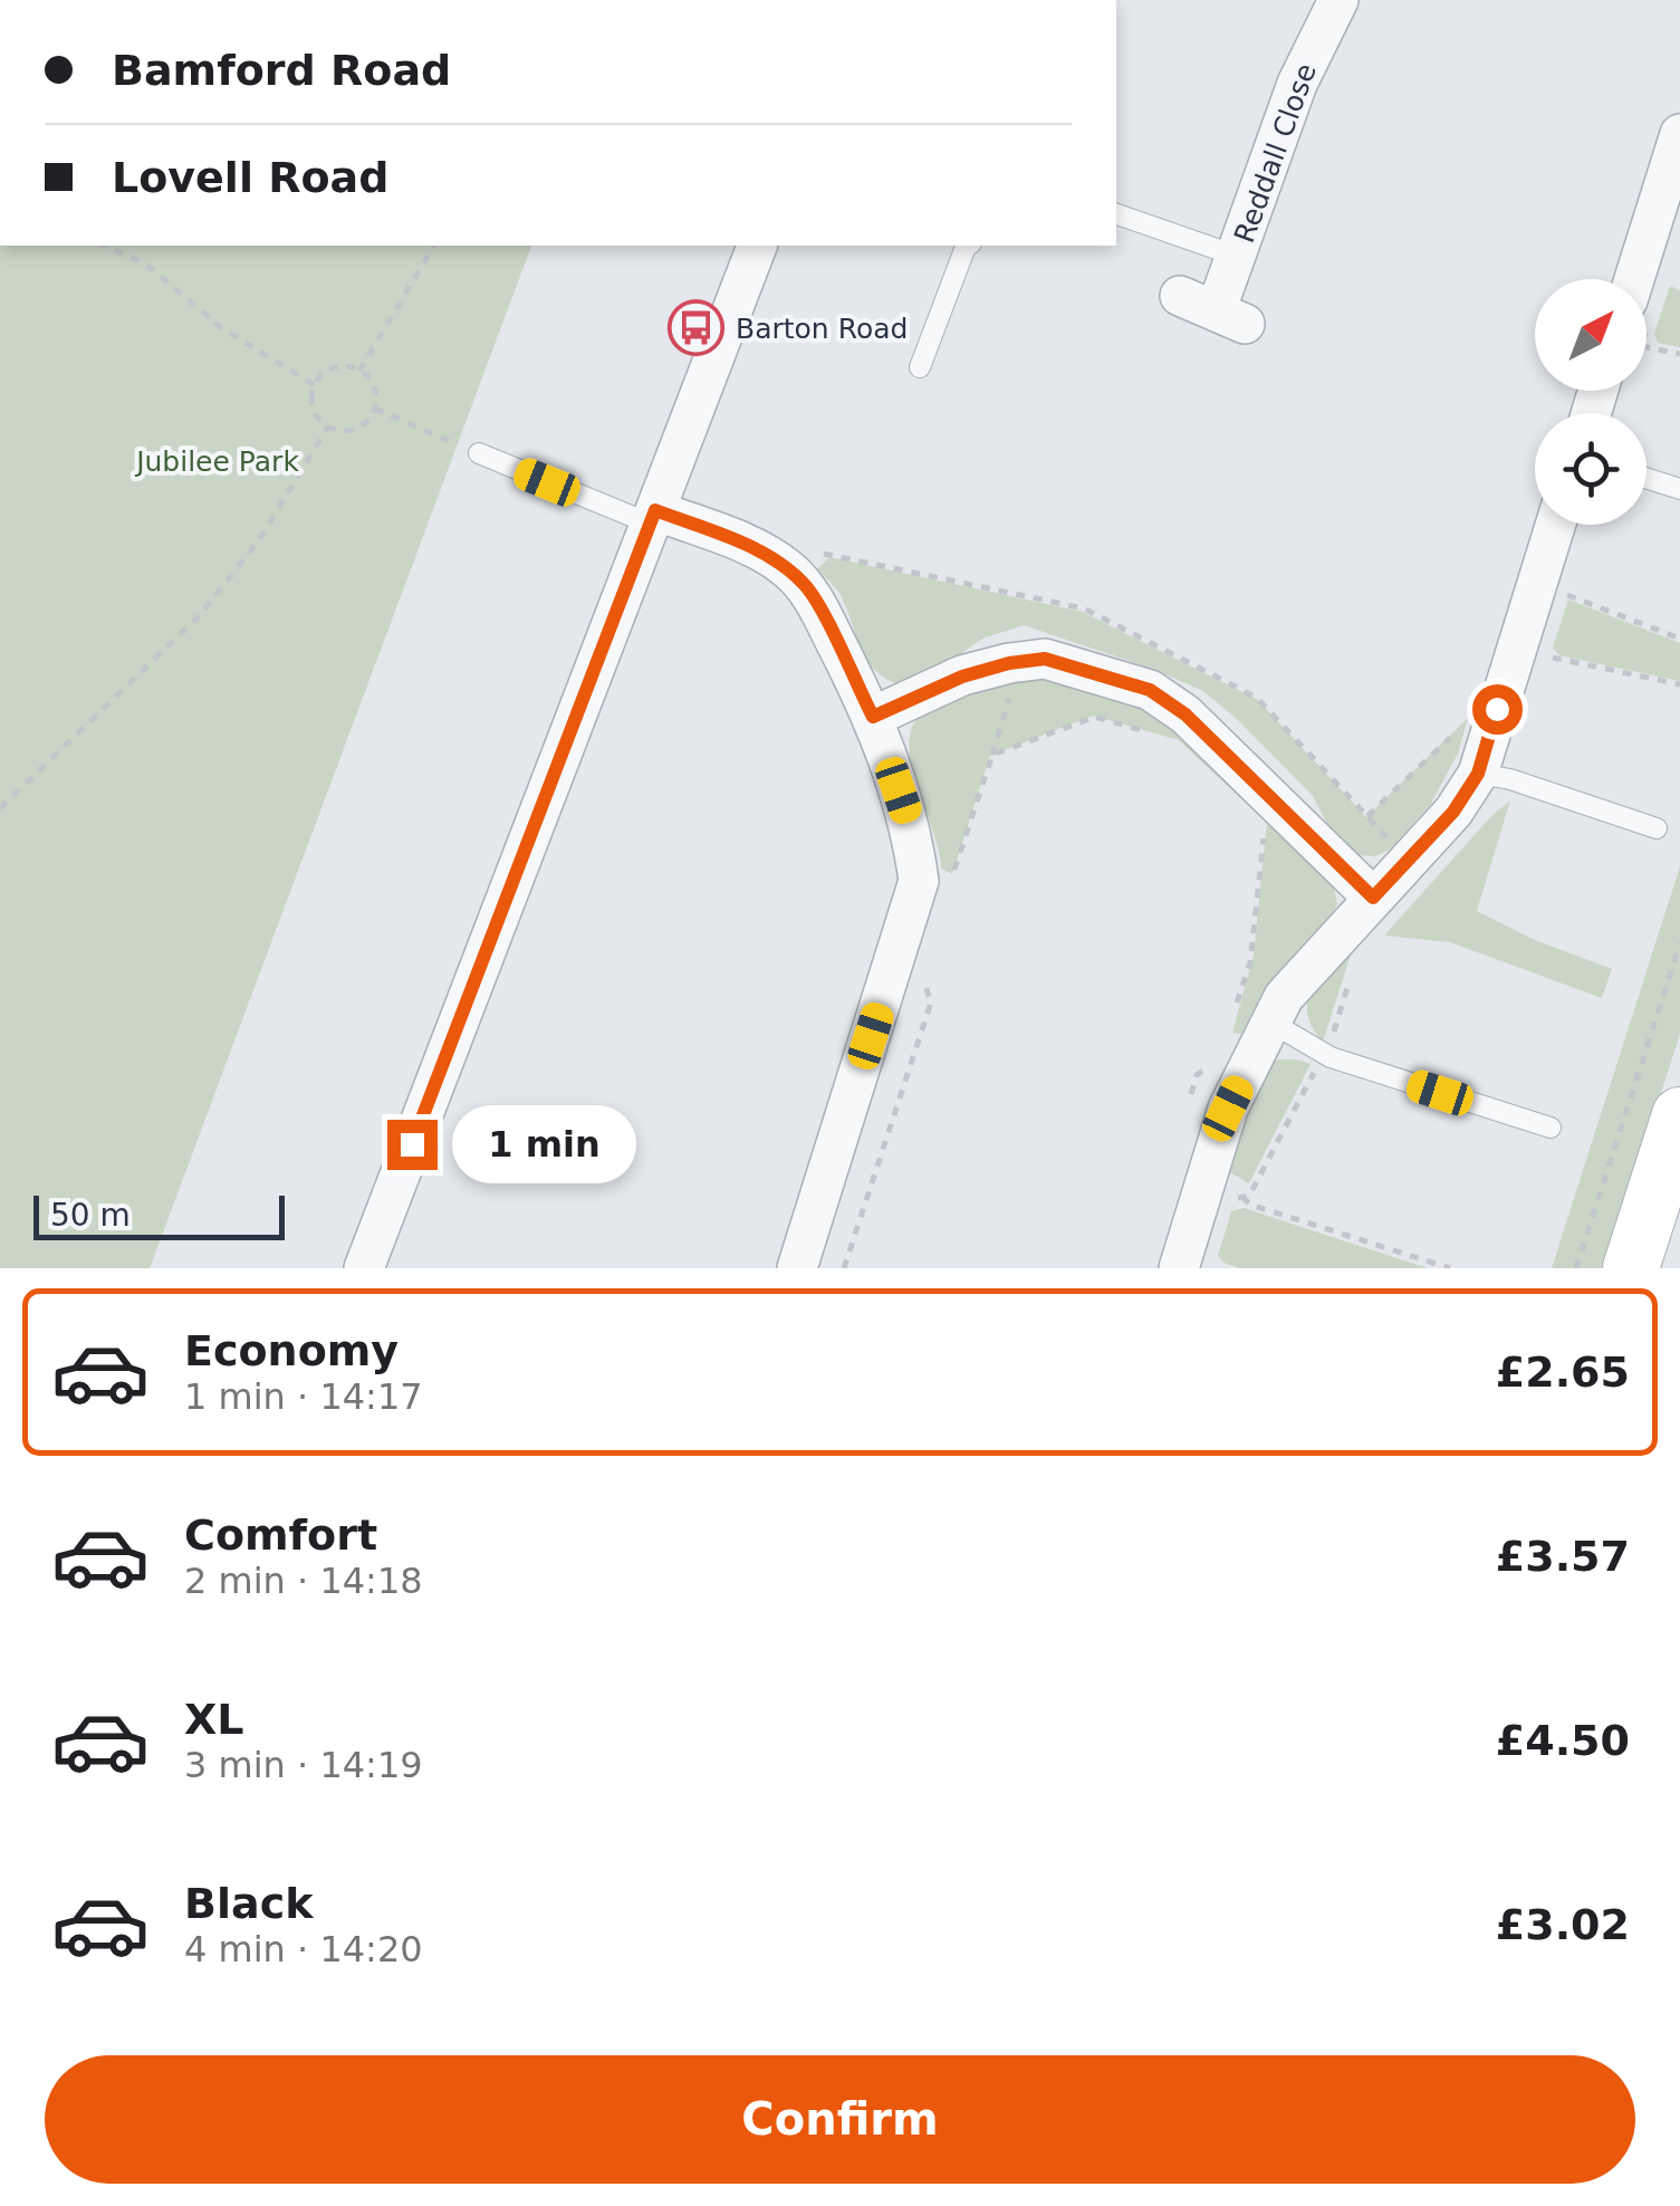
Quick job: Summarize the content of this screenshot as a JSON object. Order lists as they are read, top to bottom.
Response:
{
  "streets": {
    "street": ["Reddall Close"]
  },
  "parks": ["Jubilee Park"],
  "places": {
    "bus stop": ["Barton Road"]
  },
  "scale_bar": "50 m",
  "north": "top right",
  "page": {
    "banner": ["Bamford Road", "Lovell Road"],
    "bubble": "1 min",
    "scale": "50 m",
    "list": [
      {
        "name": "Economy",
        "note": "1 min · 14:17",
        "value": "£2.65"
      },
      {
        "name": "Comfort",
        "note": "2 min · 14:18",
        "value": "£3.57"
      },
      {
        "name": "XL",
        "note": "3 min · 14:19",
        "value": "£4.50"
      },
      {
        "name": "Black",
        "note": "4 min · 14:20",
        "value": "£3.02"
      }
    ],
    "buttons": "Confirm"
  }
}
